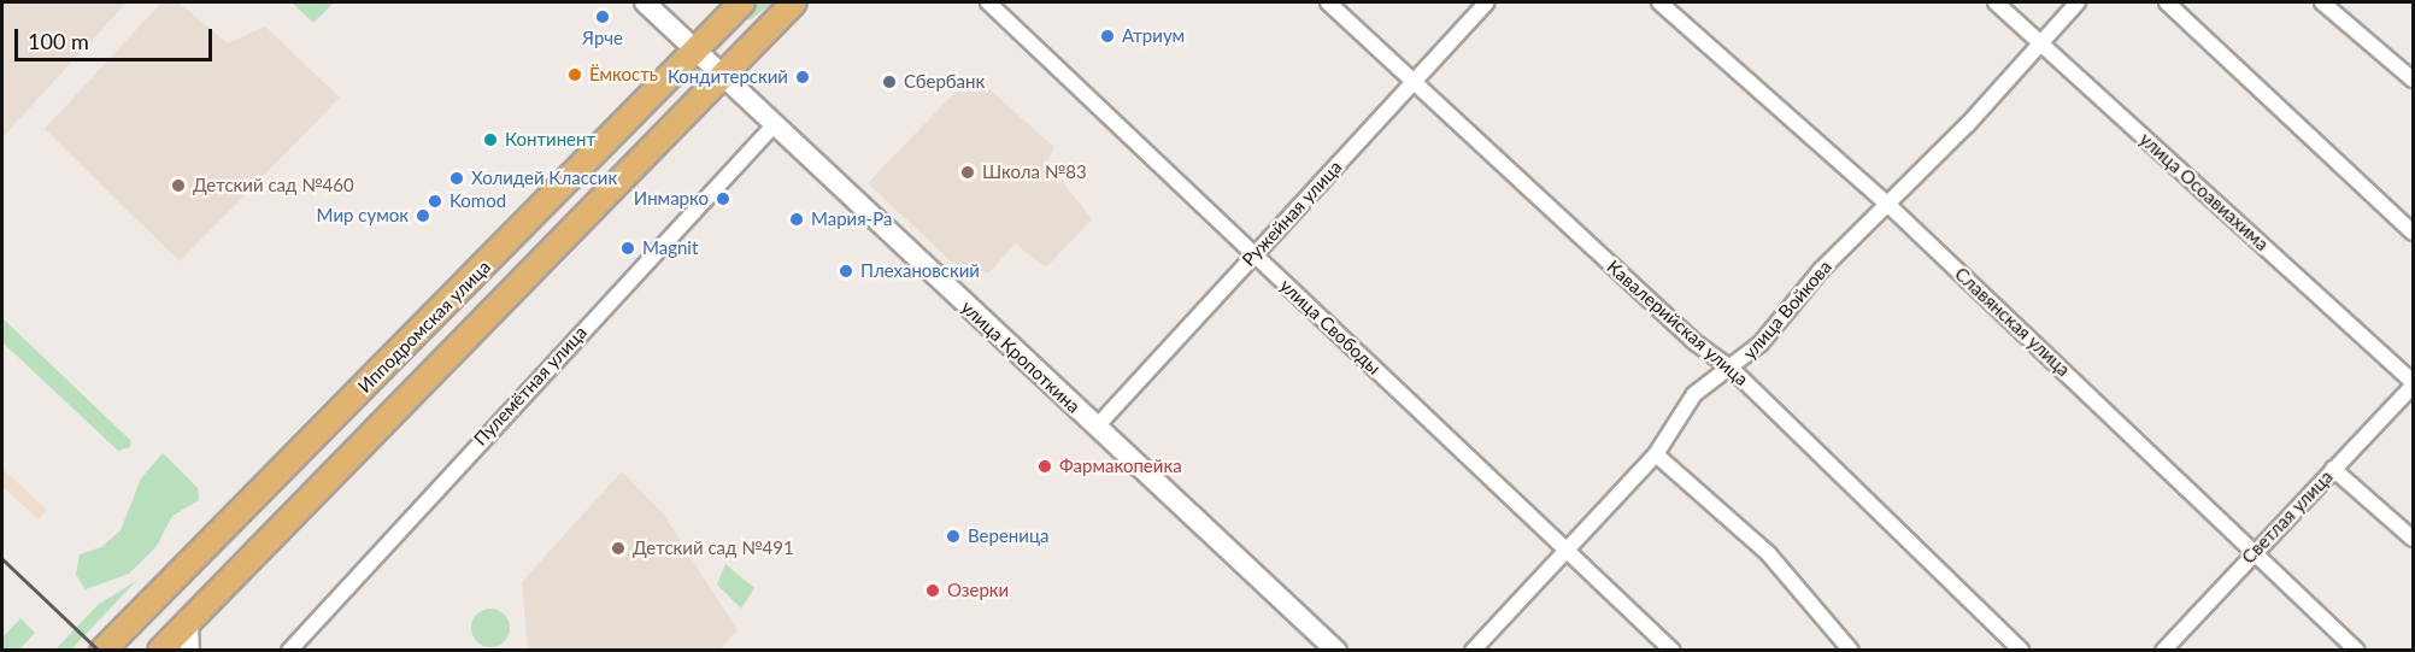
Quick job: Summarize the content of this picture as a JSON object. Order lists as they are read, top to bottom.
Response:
{
  "streets": {
    "highway": ["Ипподромская улица"],
    "main road": ["улица Кропоткина"],
    "street": [
      "улица Осоавиахима",
      "Ружейная улица",
      "улица Войкова",
      "Славянская улица",
      "Кавалерийская улица",
      "улица Свободы",
      "Пулемётная улица",
      "Светлая улица"
    ]
  },
  "crossings": [
    ["улица Осоавиахима", "улица Войкова"],
    ["улица Осоавиахима", "Светлая улица"],
    ["Ружейная улица", "Кавалерийская улица"],
    ["Ружейная улица", "улица Свободы"],
    ["Ружейная улица", "улица Кропоткина"],
    ["улица Войкова", "Славянская улица"],
    ["улица Войкова", "Кавалерийская улица"],
    ["улица Войкова", "улица Свободы"],
    ["Славянская улица", "Светлая улица"],
    ["Ипподромская улица", "улица Кропоткина"],
    ["улица Кропоткина", "Пулемётная улица"]
  ],
  "places": [
    "Ярче",
    "Атриум",
    "Ёмкость",
    "Кондитерский",
    "Сбербанк",
    "Континент",
    "Школа №83",
    "Холидей Классик",
    "Детский сад №460",
    "Инмарко",
    "Komod",
    "Мир сумок",
    "Мария-Ра",
    "Magnit",
    "Плехановский",
    "Фармакопейка",
    "Вереница",
    "Детский сад №491",
    "Озерки"
  ],
  "scale_bar": "100 m"
}
